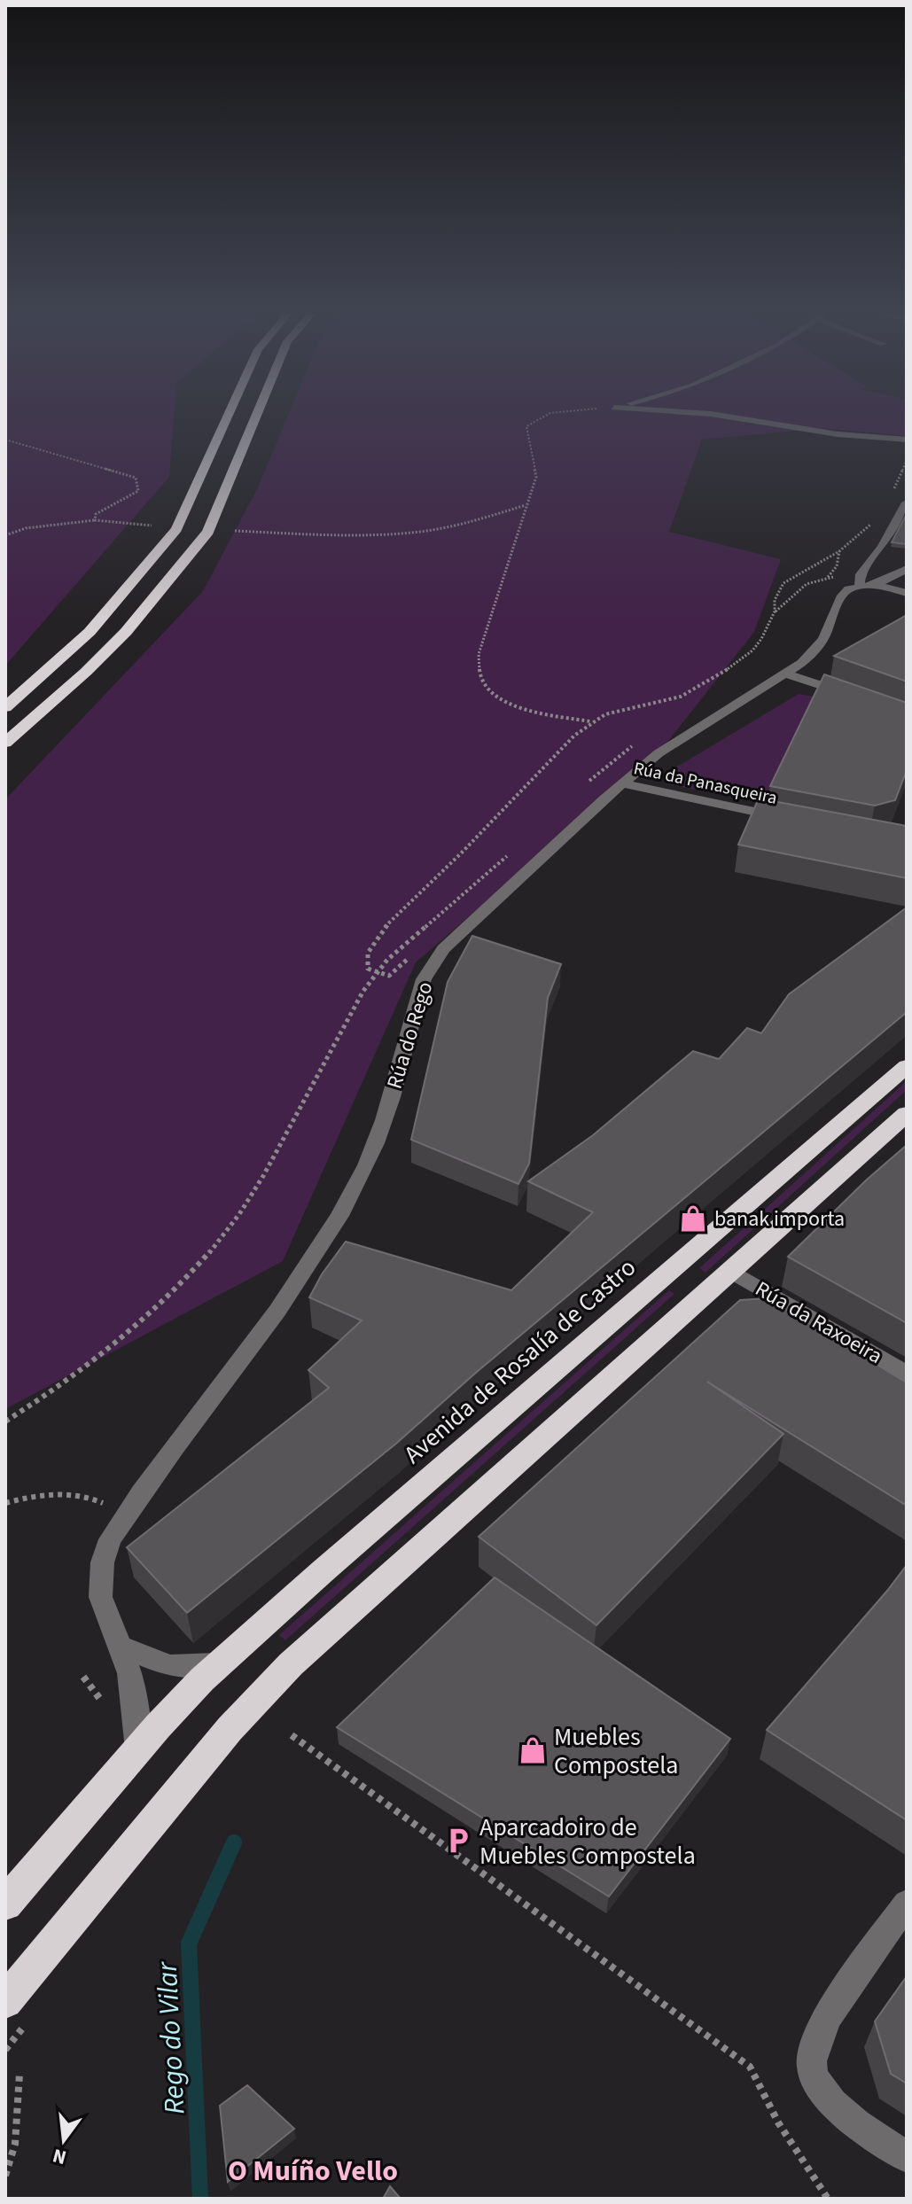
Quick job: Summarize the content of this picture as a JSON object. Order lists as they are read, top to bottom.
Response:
{
  "streets": {
    "highway": ["Avenida de Rosalía de Castro"],
    "street": ["Rúa da Panasqueira", "Rúa do Rego", "Rúa da Raxoeira"]
  },
  "crossings": [
    ["Rúa da Panasqueira", "Rúa do Rego"],
    ["Rúa do Rego", "Avenida de Rosalía de Castro"]
  ],
  "districts": ["O Muíño Vello"],
  "water": ["Rego do Vilar"],
  "places": {
    "shop": ["banak importa", "Muebles Compostela"],
    "parking": ["Aparcadoiro de Muebles Compostela"]
  },
  "north": "bottom"
}
